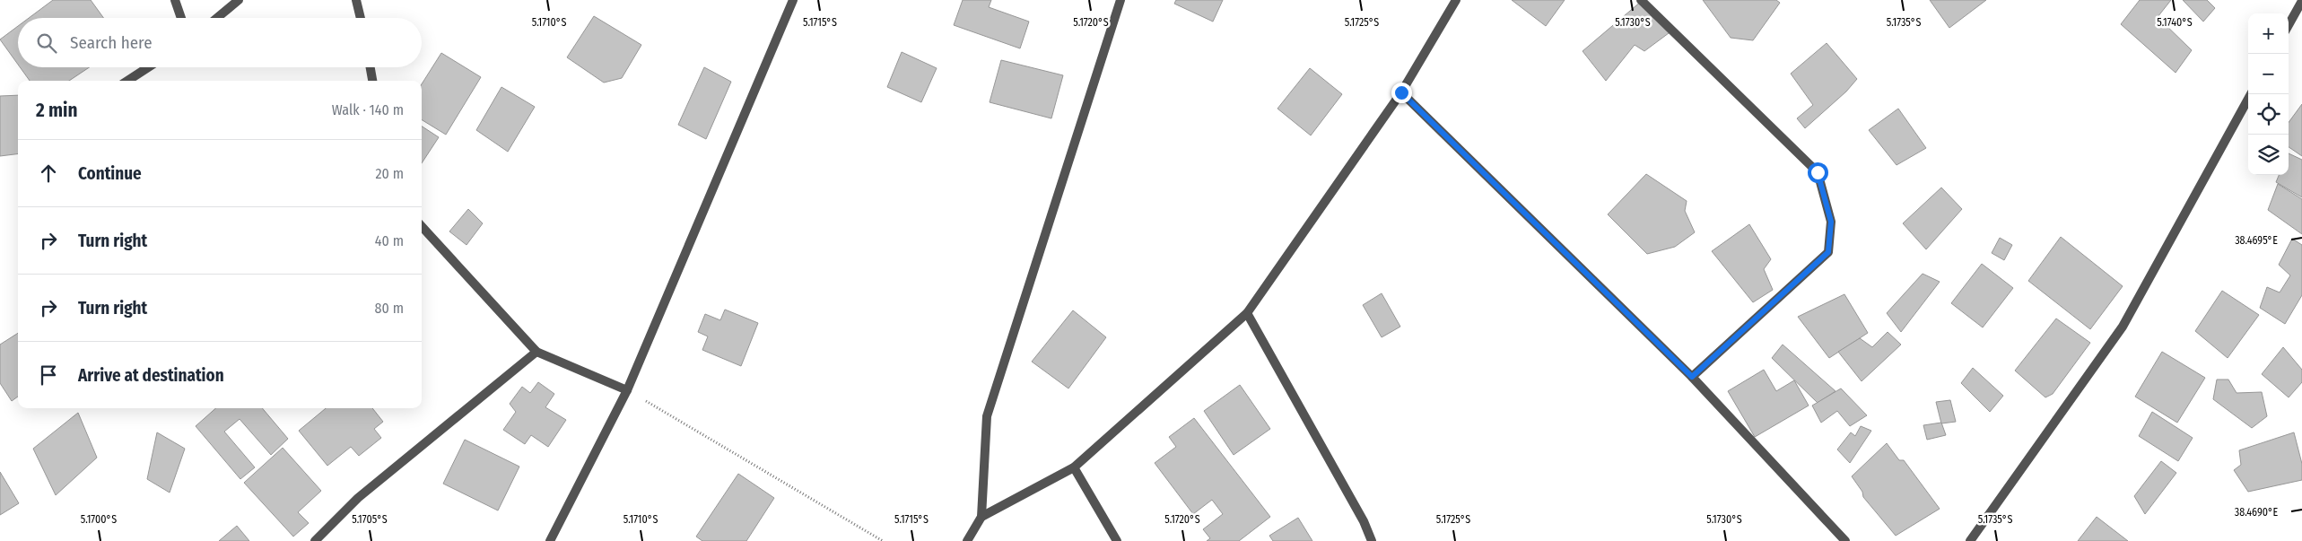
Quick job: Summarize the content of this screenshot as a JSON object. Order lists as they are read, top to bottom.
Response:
{
  "page": {
    "map_buttons": ["+", "−"],
    "search": "Search here",
    "heading": ["2 min", "Walk · 140 m"],
    "list": [
      ["Continue", "20 m"],
      ["Turn right", "40 m"],
      ["Turn right", "80 m"],
      "Arrive at destination"
    ]
  },
  "coordinates": [
    "5.1710°S",
    "5.1715°S",
    "5.1725°S",
    "5.1730°S",
    "5.1740°S",
    "5.1720°S",
    "5.1735°S",
    "38.4695°E",
    "38.4690°E",
    "5.1700°S",
    "5.1705°S"
  ]
}
